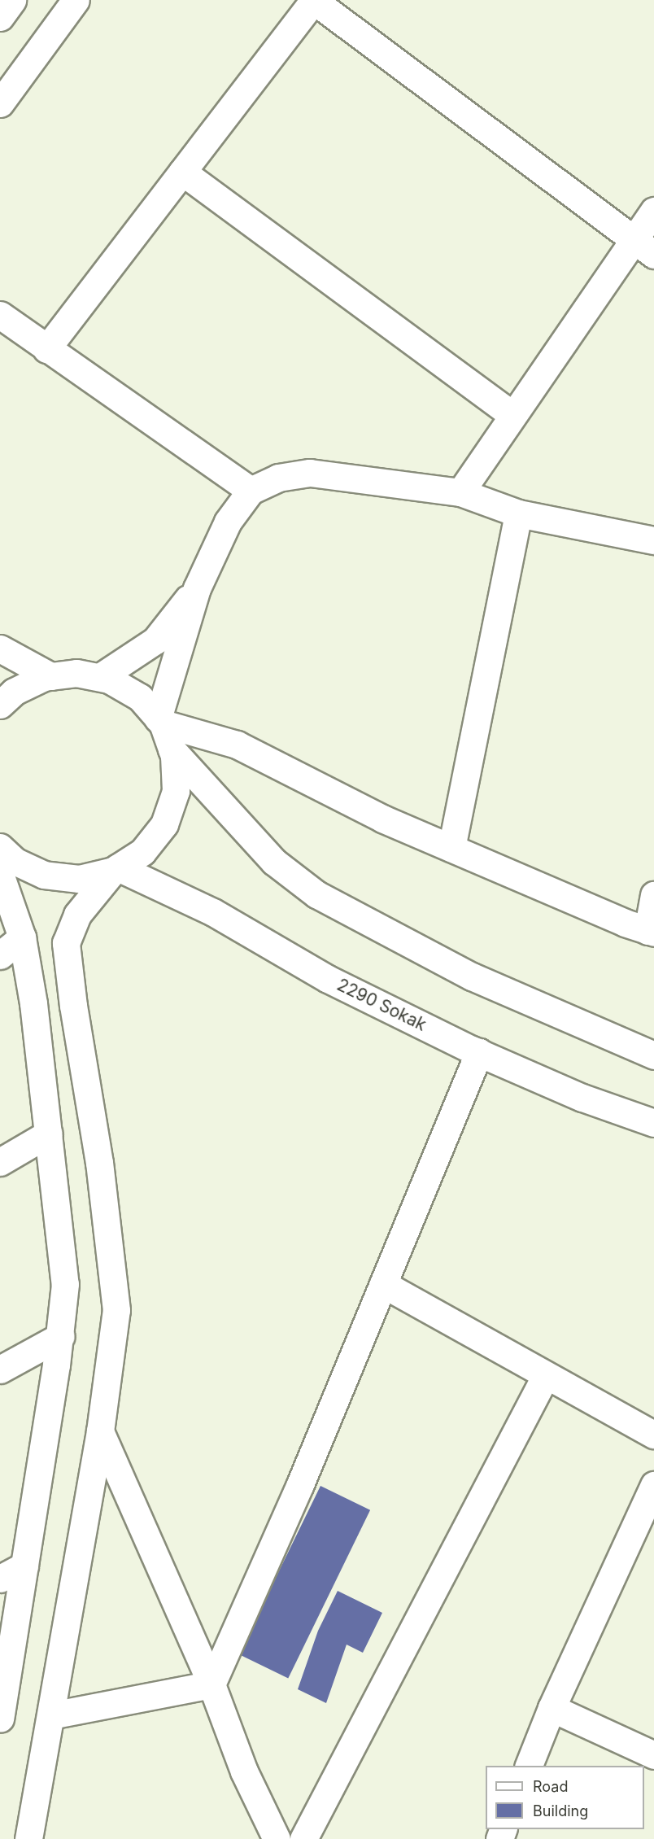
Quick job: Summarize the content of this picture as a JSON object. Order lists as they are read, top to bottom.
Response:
{
  "streets": {
    "street": ["2290 Sokak"]
  },
  "legend": ["Road", "Building"]
}
